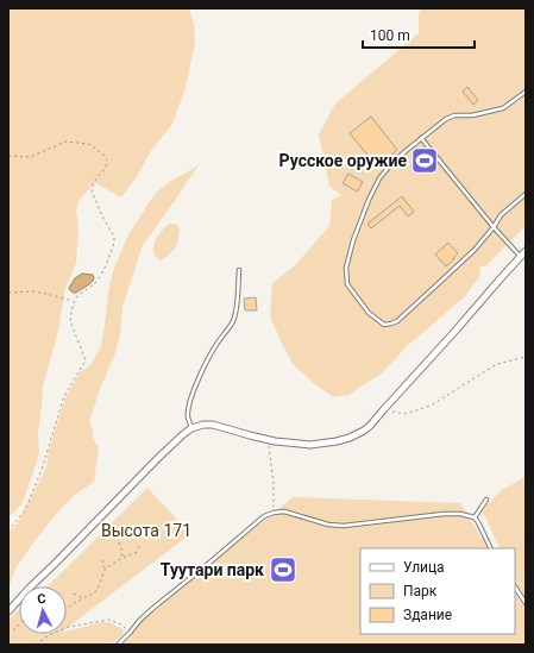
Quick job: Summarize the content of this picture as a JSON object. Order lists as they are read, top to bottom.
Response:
{
  "parks": ["Высота 171"],
  "places": {
    "sports": ["Русское оружие", "Туутари парк"]
  },
  "legend": ["Улица", "Парк", "Здание"],
  "scale_bar": "100 m",
  "north": "top"
}
